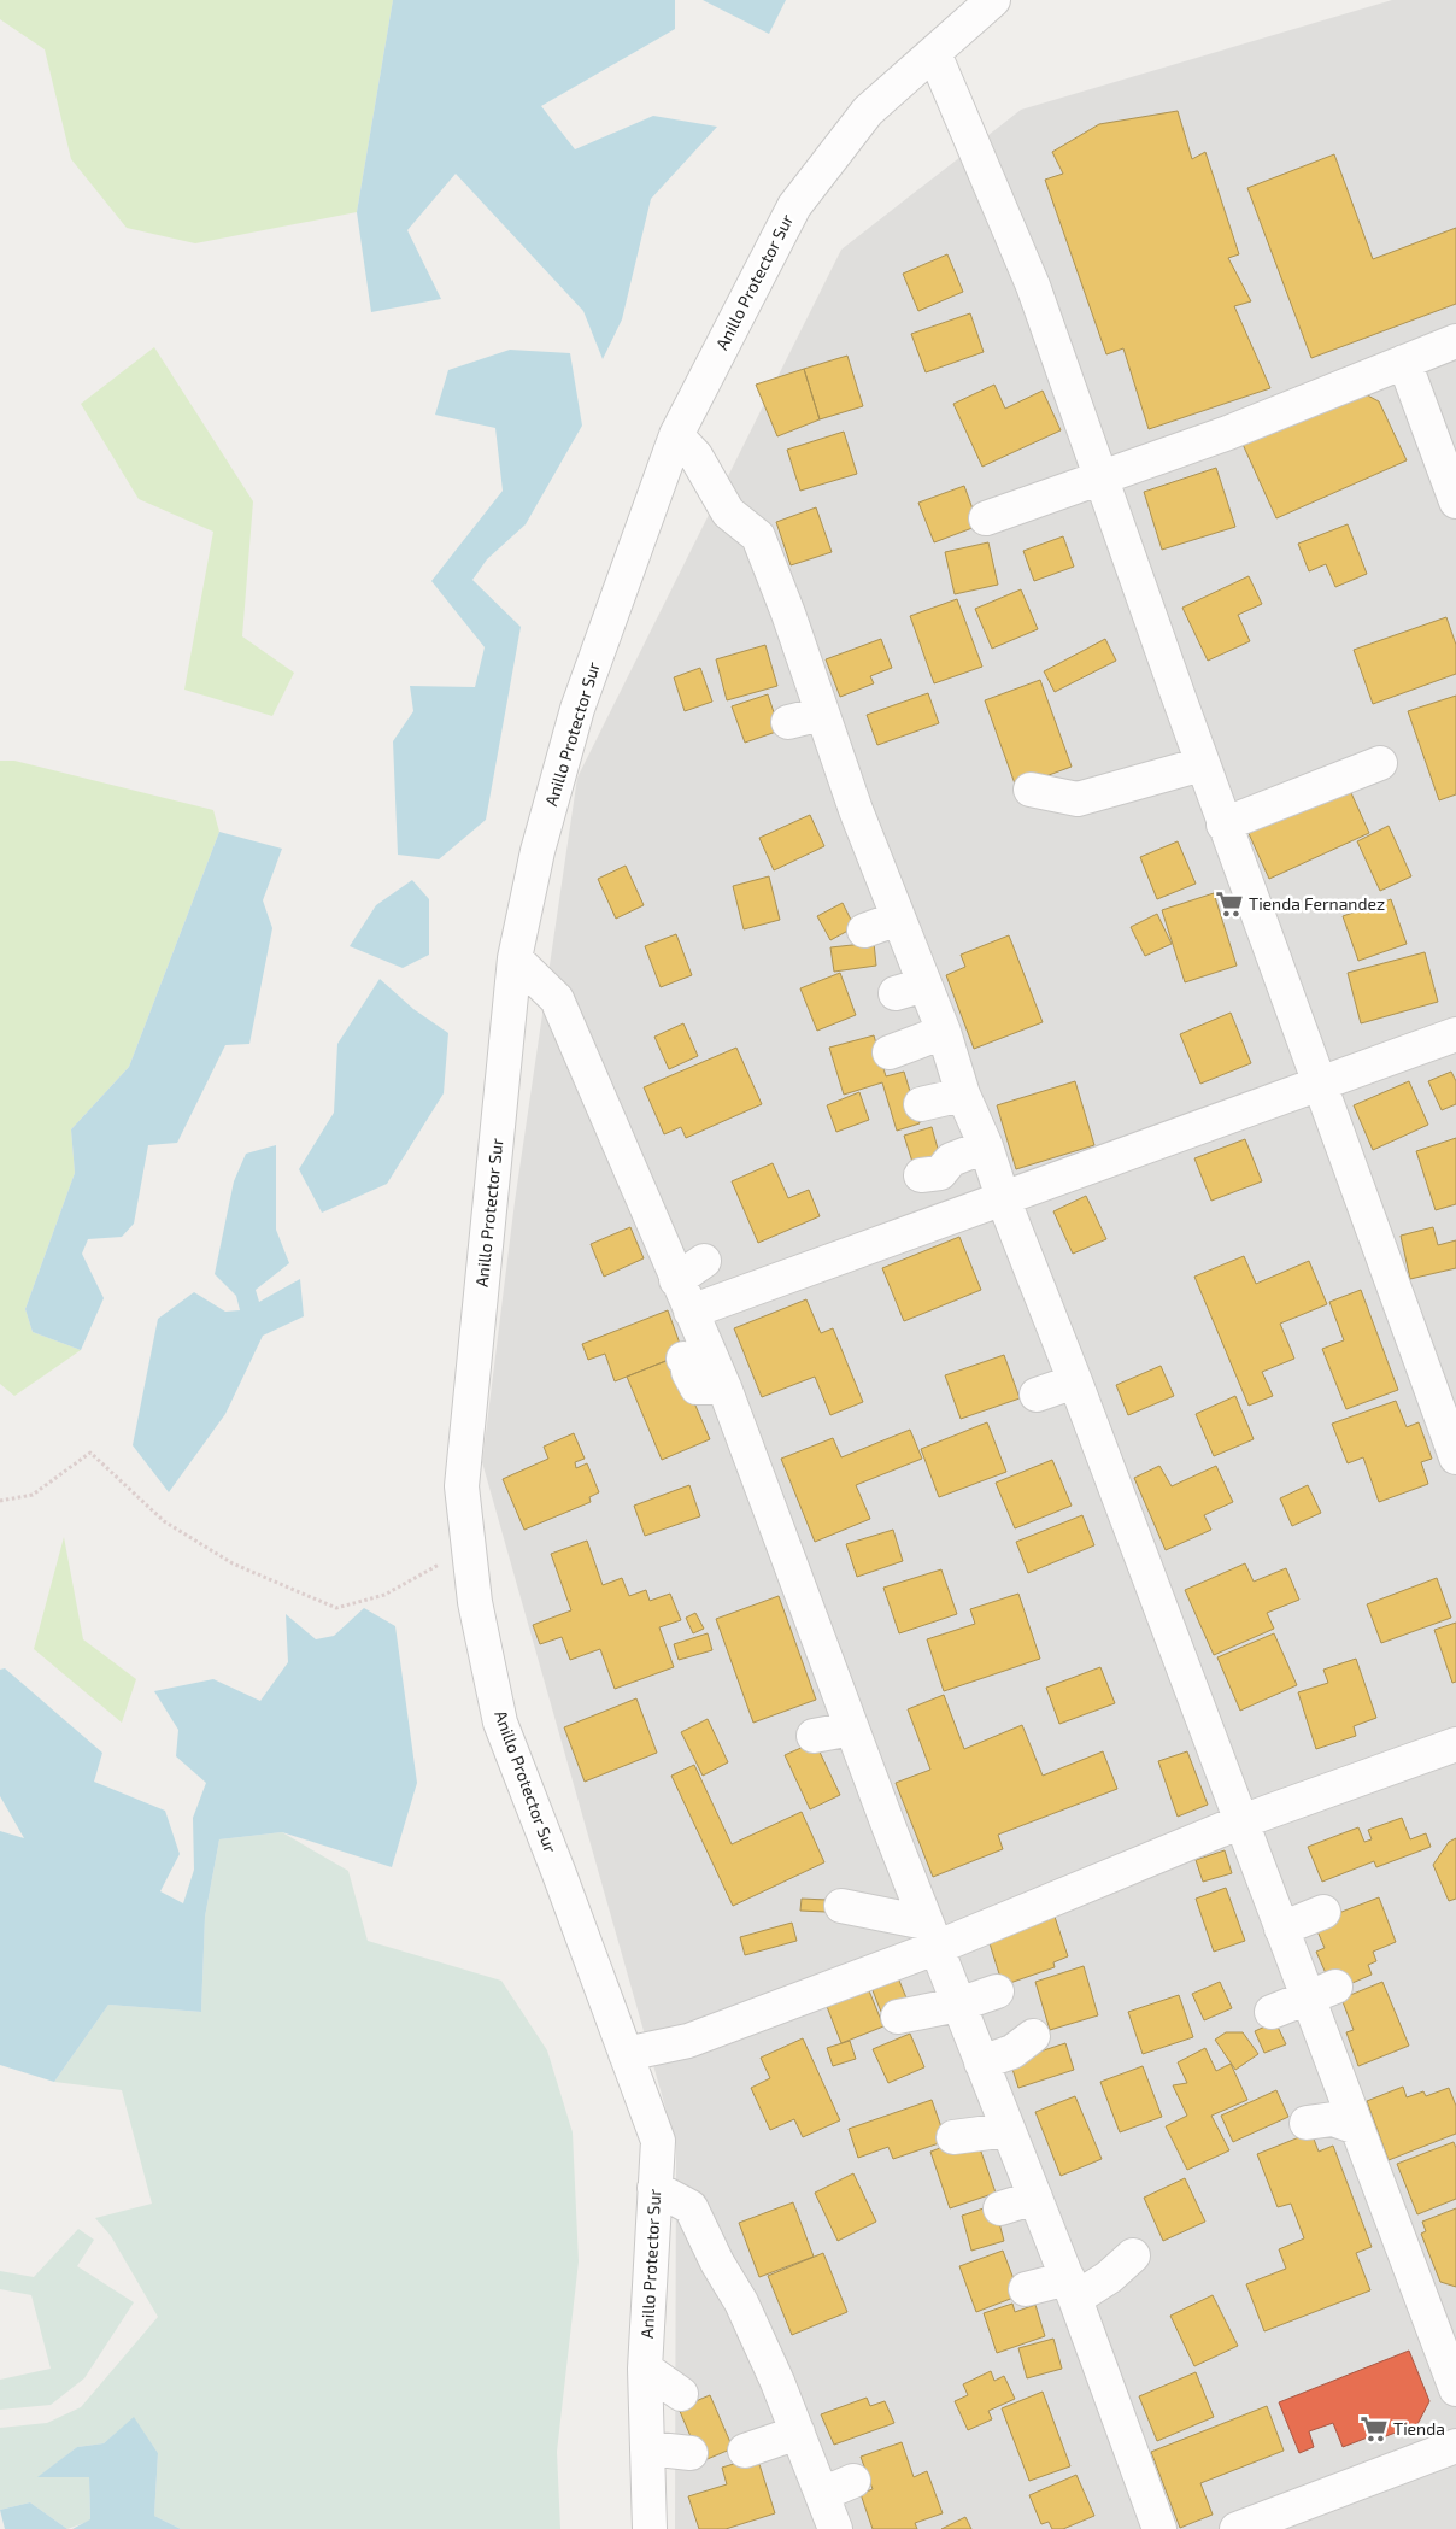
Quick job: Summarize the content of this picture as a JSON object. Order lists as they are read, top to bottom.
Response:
{
  "streets": {
    "street": ["Anillo Protector Sur"]
  },
  "places": {
    "supermarket": ["Tienda Fernandez", "Tienda"]
  }
}
